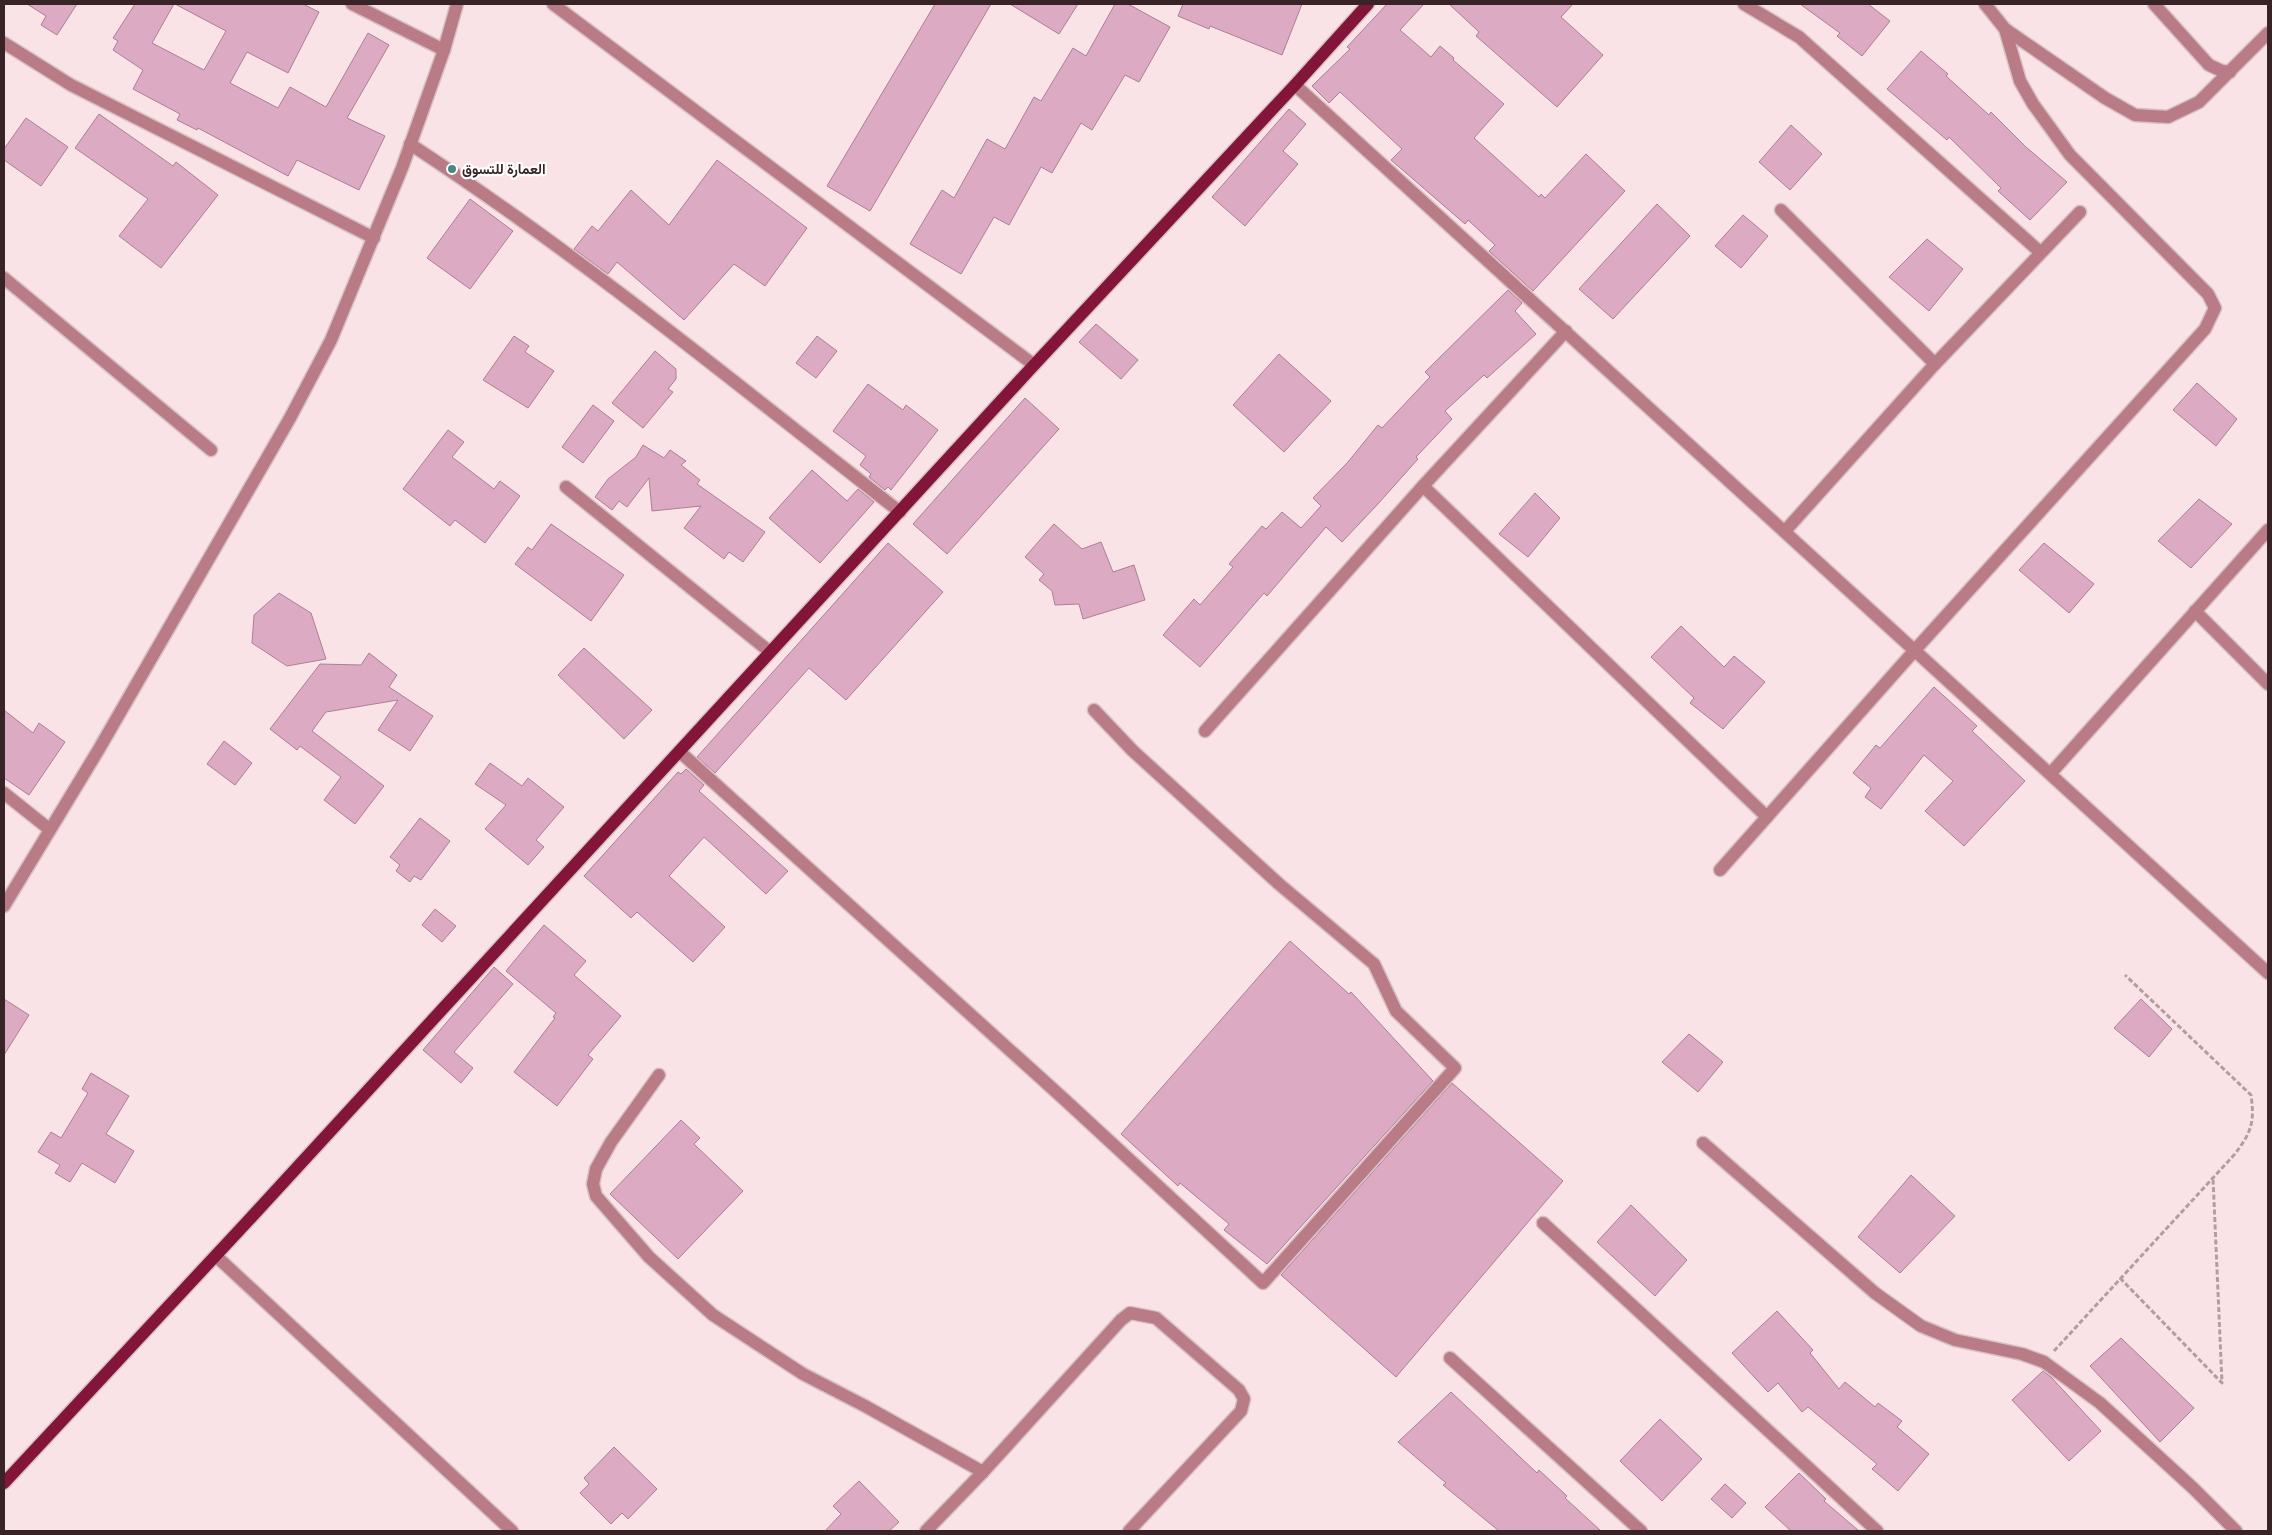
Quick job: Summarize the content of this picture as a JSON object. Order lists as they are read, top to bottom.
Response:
{
  "places": ["العمارة للتسوق"]
}
